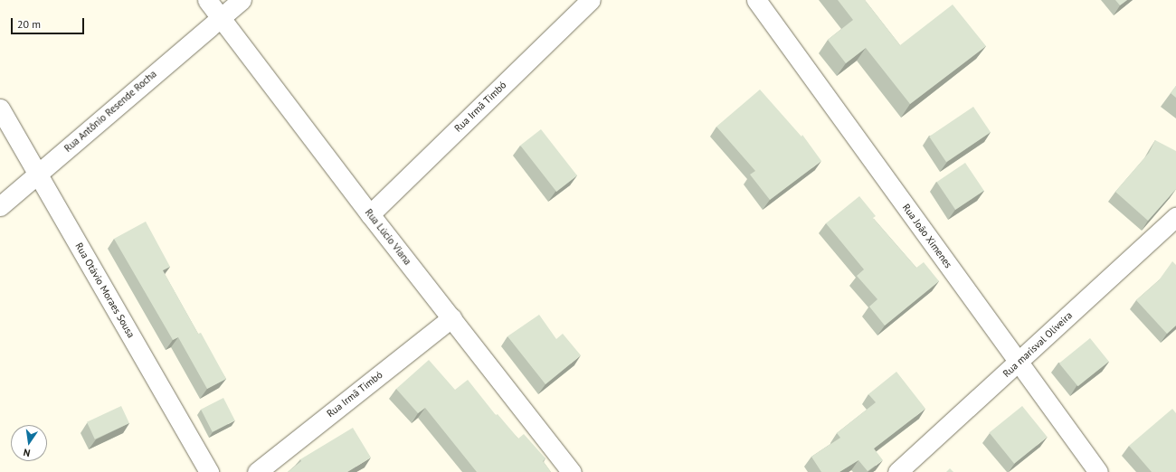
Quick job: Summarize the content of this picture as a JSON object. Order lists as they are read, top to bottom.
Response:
{
  "streets": {
    "street": [
      "Rua Irmã Timbó",
      "Rua Antônio Resende Rocha",
      "Rua João Ximenes",
      "Rua Lúcio Viana",
      "Rua Otávio Moraes Sousa",
      "Rua marisval Oliveira"
    ]
  },
  "crossings": [
    ["Rua Irmã Timbó", "Rua Lúcio Viana"],
    ["Rua Antônio Resende Rocha", "Rua Lúcio Viana"],
    ["Rua Antônio Resende Rocha", "Rua Otávio Moraes Sousa"],
    ["Rua João Ximenes", "Rua marisval Oliveira"]
  ],
  "scale_bar": "20 m",
  "north": "bottom"
}
